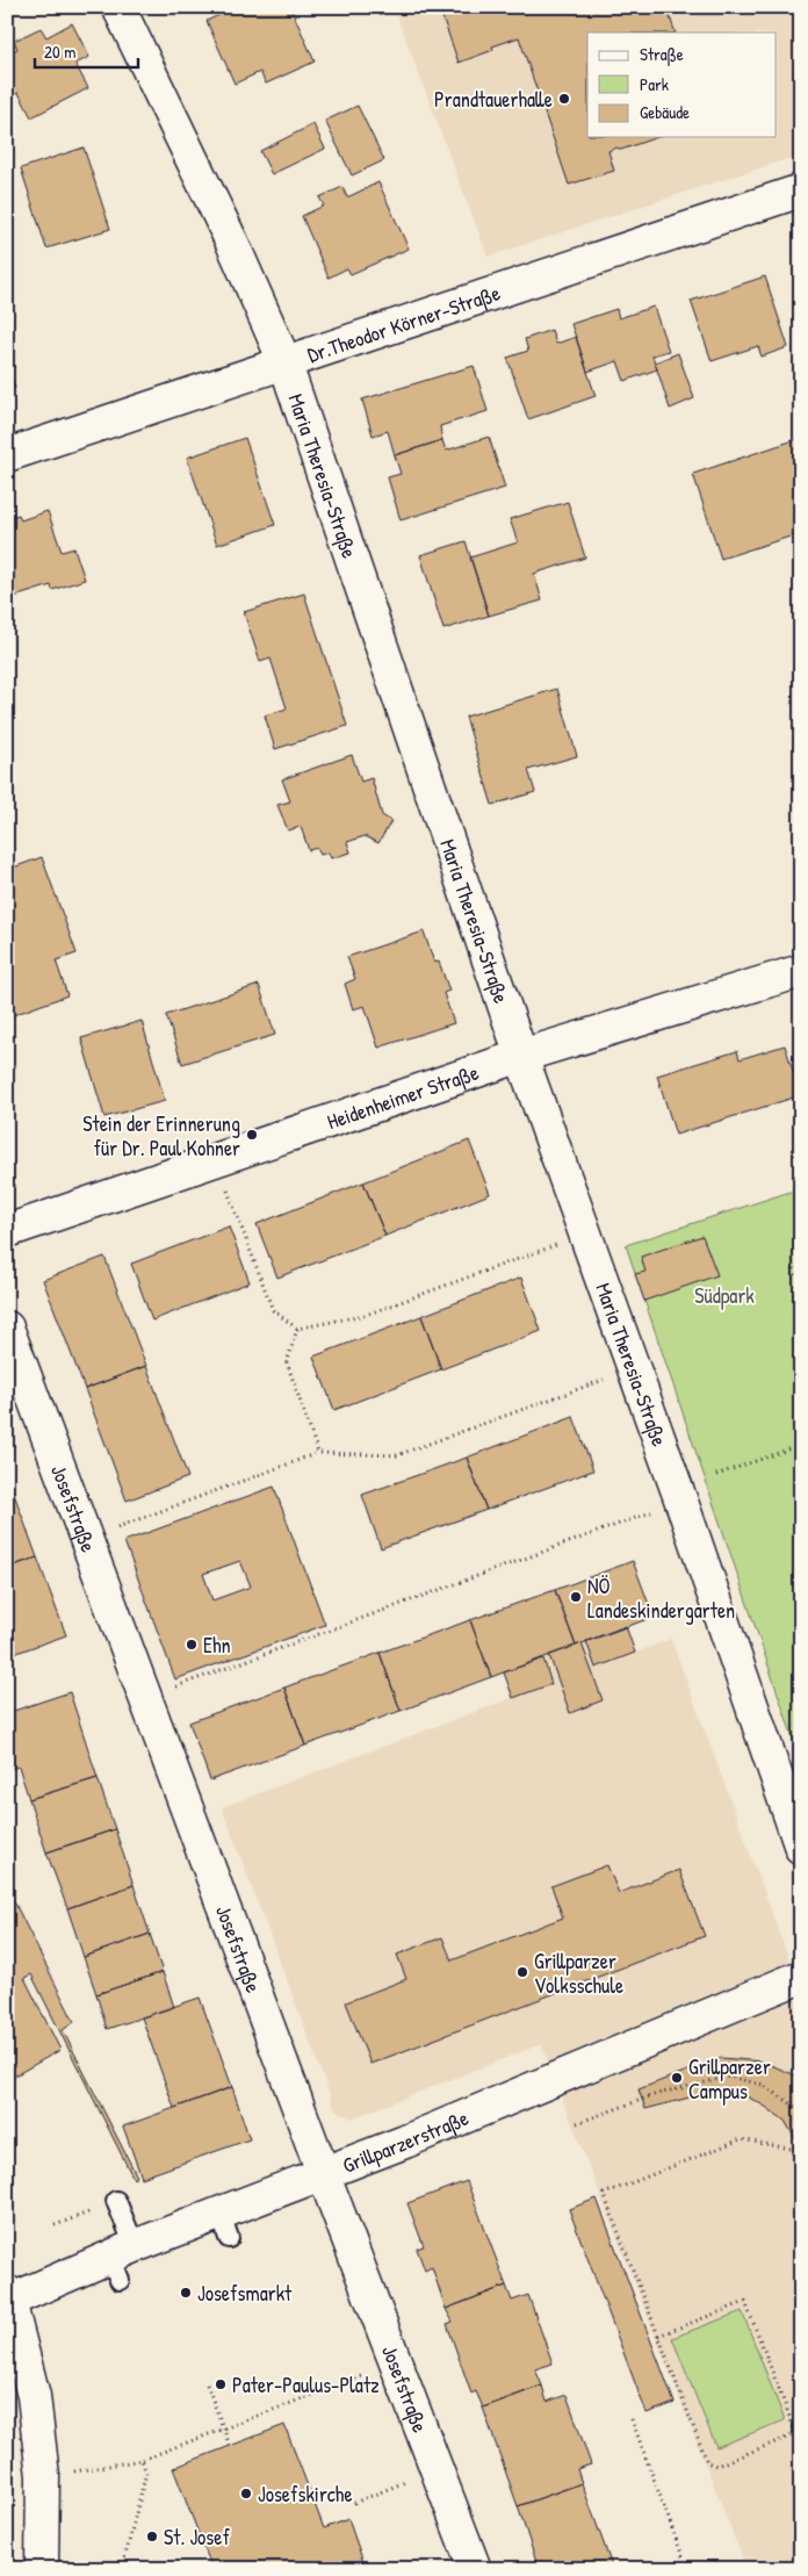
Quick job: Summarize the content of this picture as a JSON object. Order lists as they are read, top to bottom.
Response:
{
  "streets": {
    "street": [
      "Dr.Theodor Körner-Straße",
      "Maria Theresia-Straße",
      "Heidenheimer Straße",
      "Josefstraße",
      "Grillparzerstraße"
    ]
  },
  "crossings": [
    ["Dr.Theodor Körner-Straße", "Maria Theresia-Straße"],
    ["Maria Theresia-Straße", "Heidenheimer Straße"],
    ["Josefstraße", "Grillparzerstraße"]
  ],
  "parks": ["Südpark"],
  "places": [
    "Prandtauerhalle",
    "Stein der Erinnerung für Dr. Paul Kohner",
    "NÖ Landeskindergarten",
    "Ehn",
    "Grillparzer Volksschule",
    "Grillparzer Campus",
    "Josefsmarkt",
    "Pater-Paulus-Platz",
    "Josefskirche",
    "St. Josef"
  ],
  "legend": ["Straße", "Park", "Gebäude"],
  "scale_bar": "20 m"
}
